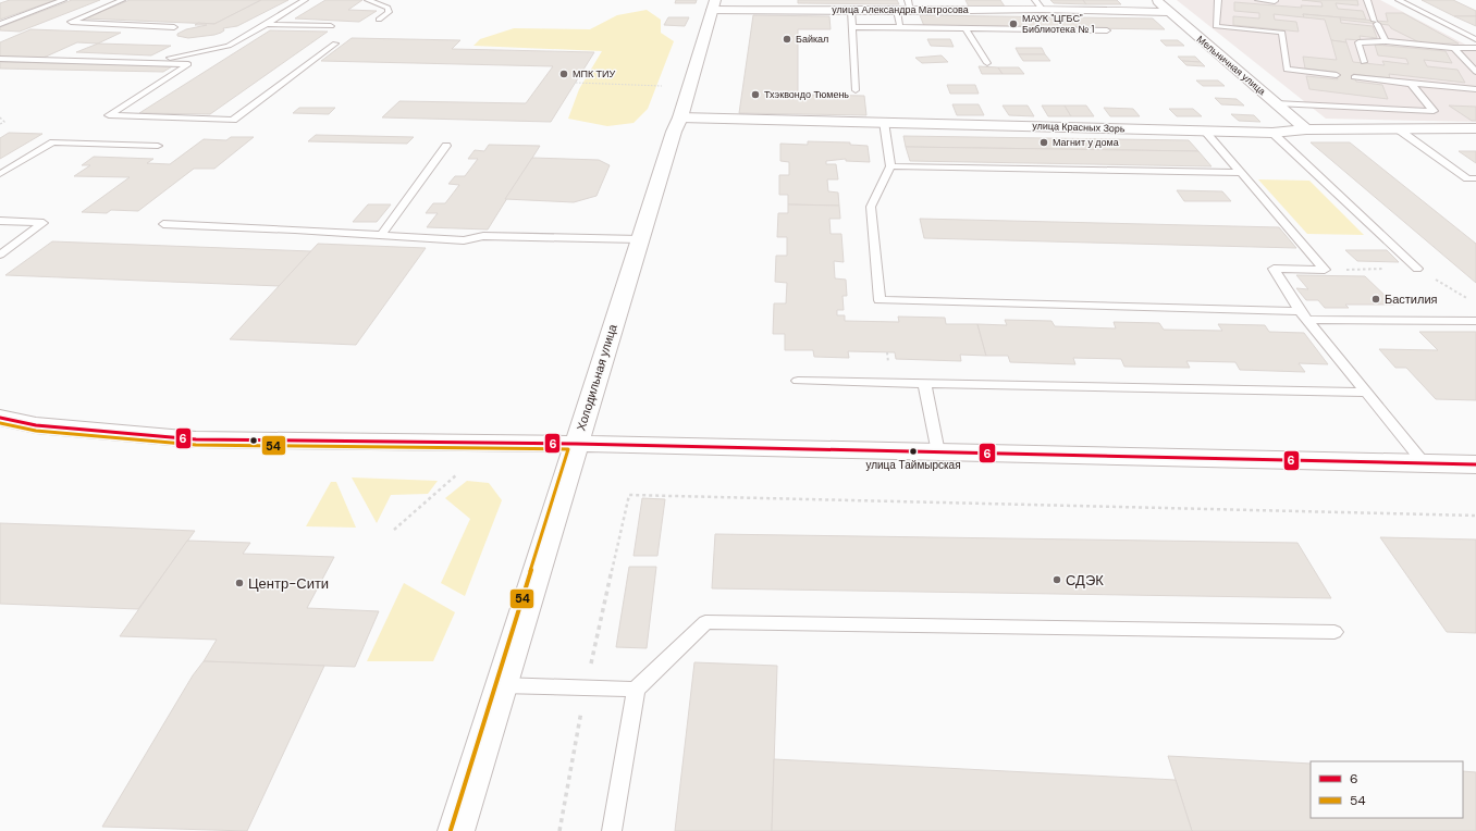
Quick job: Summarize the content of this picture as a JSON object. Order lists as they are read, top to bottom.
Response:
{
  "streets": {
    "street": [
      "улица Александра Матросова",
      "Мельничная улица",
      "улица Красных Зорь",
      "Холодильная улица"
    ]
  },
  "crossings": [
    ["улица Александра Матросова", "Мельничная улица"],
    ["улица Александра Матросова", "Холодильная улица"],
    ["Мельничная улица", "улица Красных Зорь"],
    ["улица Красных Зорь", "Холодильная улица"]
  ],
  "places": [
    "МАУК \"ЦГБС\" Библиотека № 1",
    "Байкал",
    "МПК ТИУ",
    "Тхэквондо Тюмень",
    "Магнит у дома",
    "Бастилия",
    "улица Таймырская",
    "СДЭК",
    "Центр-Сити"
  ],
  "lines": ["transit line 6", "transit line 54"],
  "legend": ["6", "54"]
}
